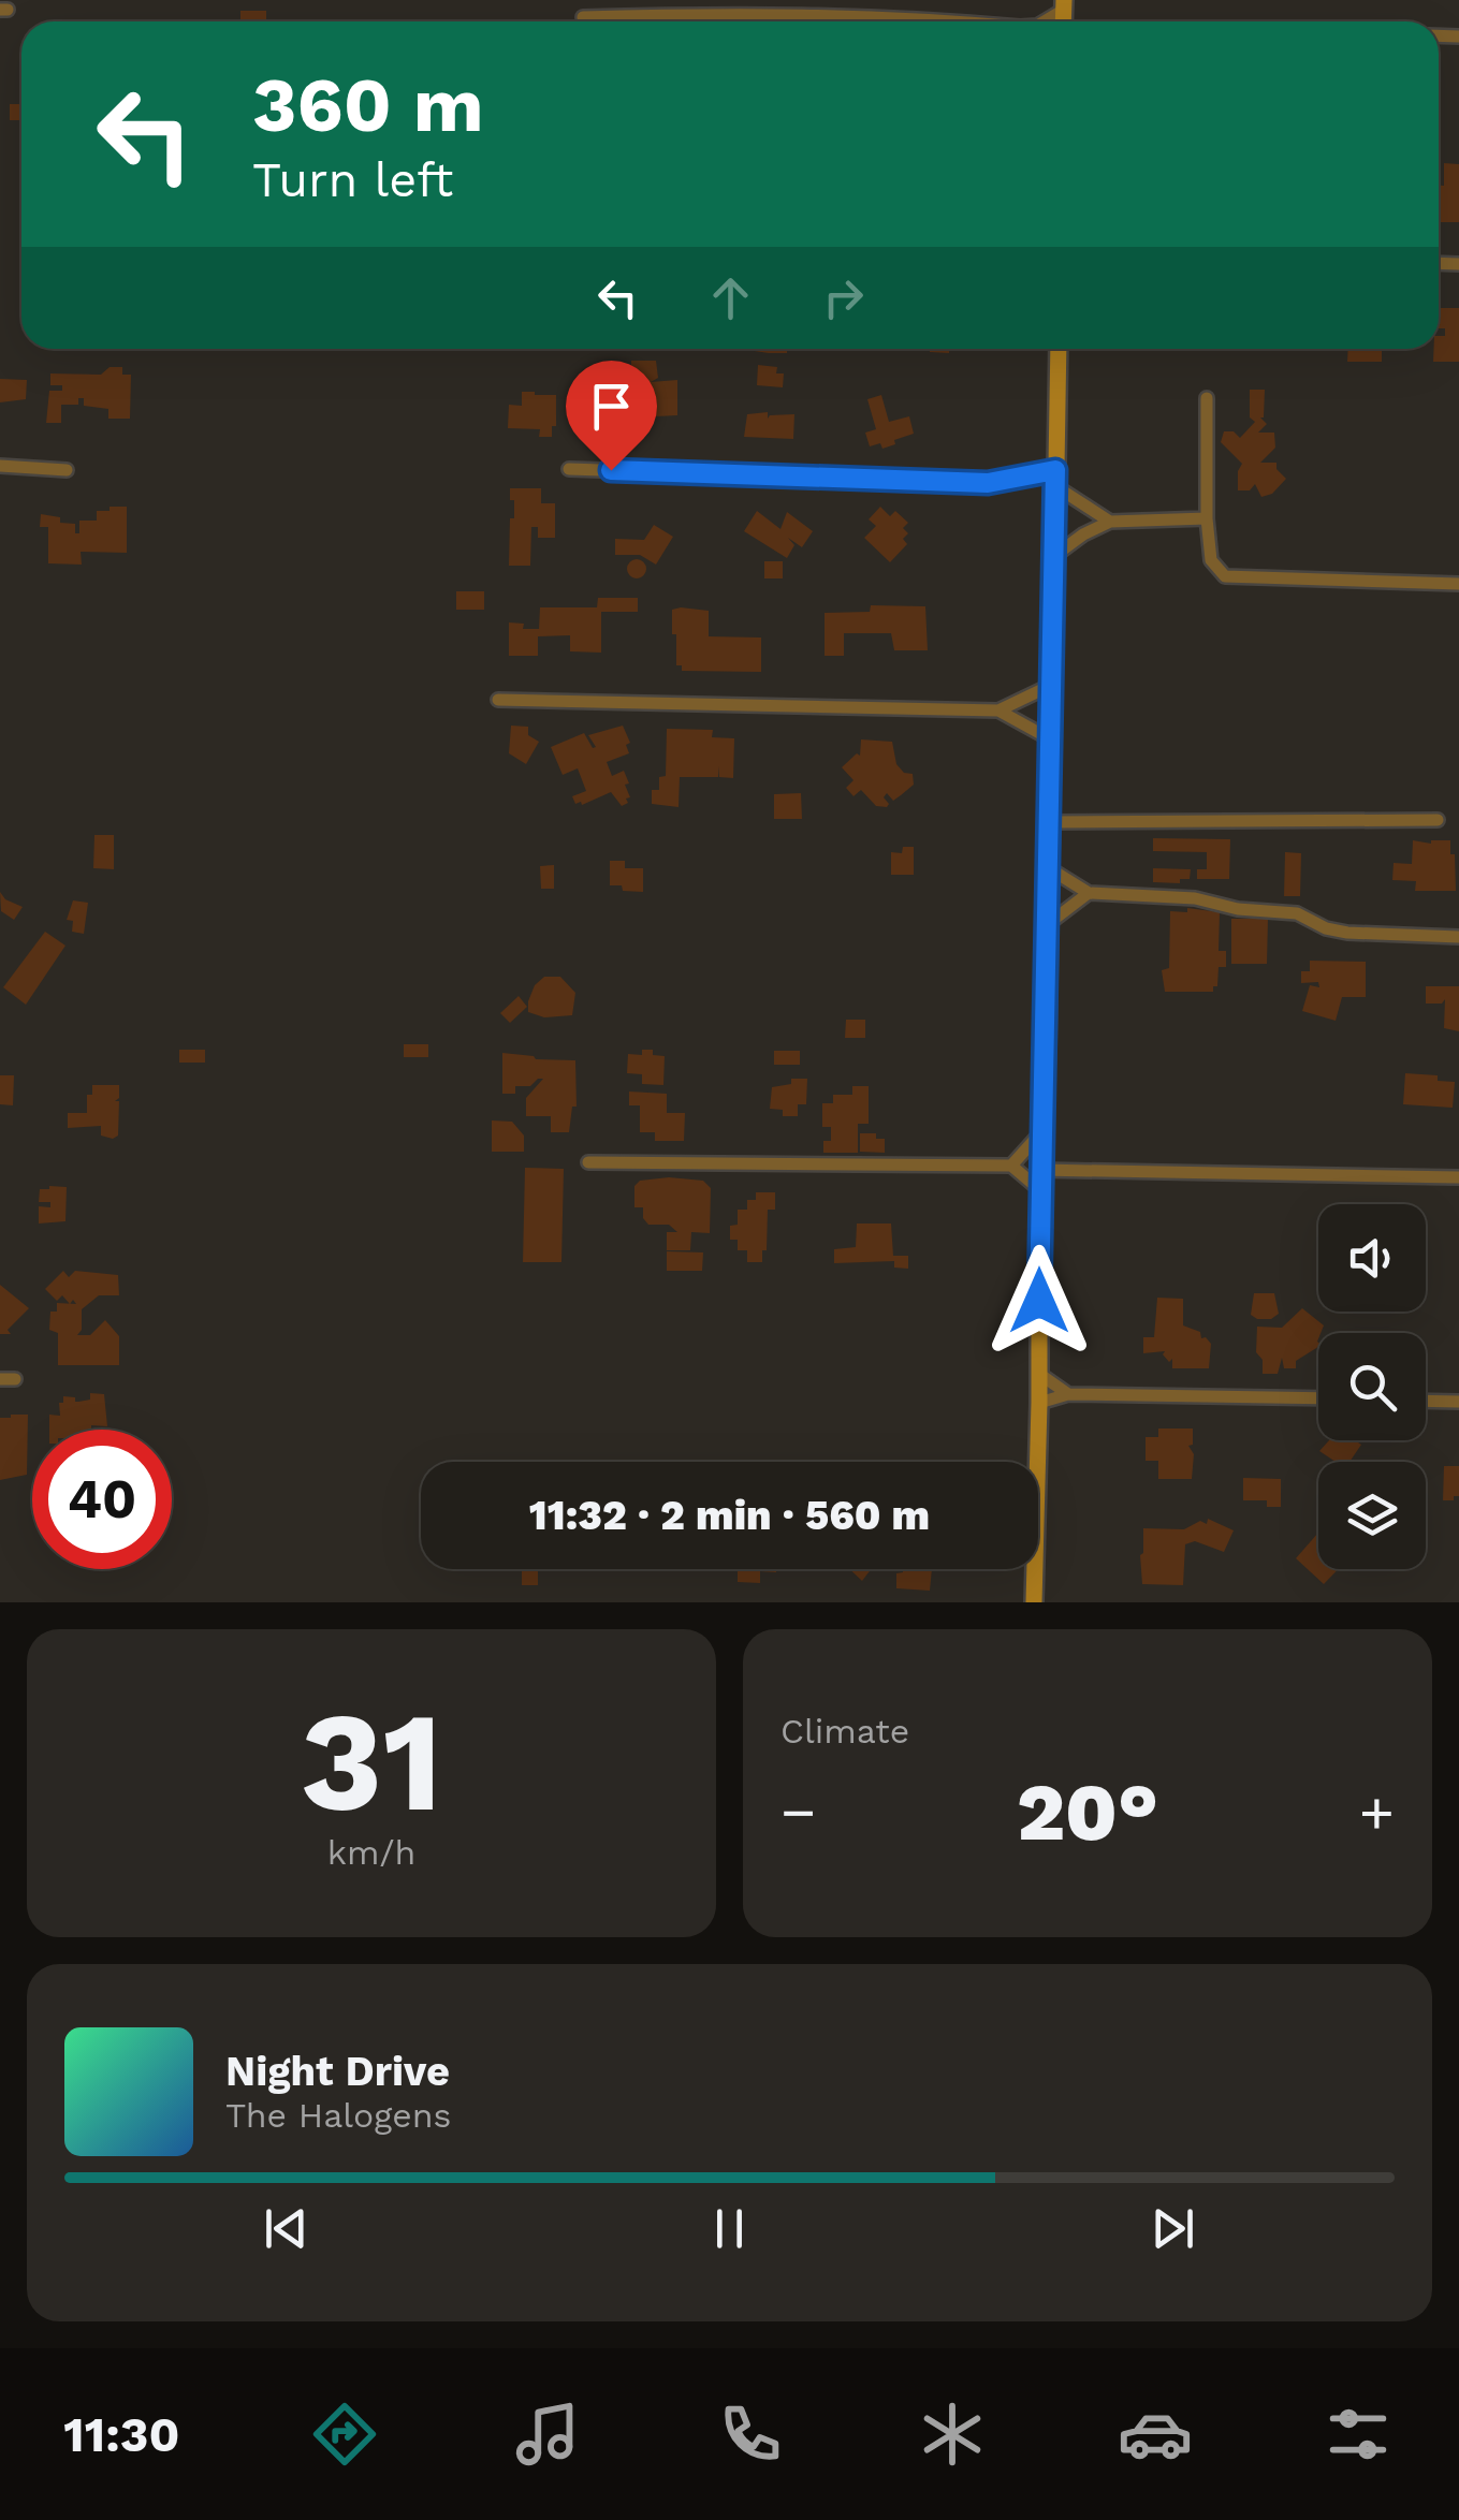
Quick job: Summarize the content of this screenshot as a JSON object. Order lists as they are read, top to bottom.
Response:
{
  "page": {
    "turn": ["360 m", "Turn left"],
    "limit": "40",
    "trip": "11:32 · 2 min · 560 m",
    "tile": [
      ["31", "km/h"],
      "Climate"
    ],
    "heat": ["−", "20°", "+"],
    "song": ["Night Drive", "The Halogens"],
    "tabs": "11:30"
  }
}
